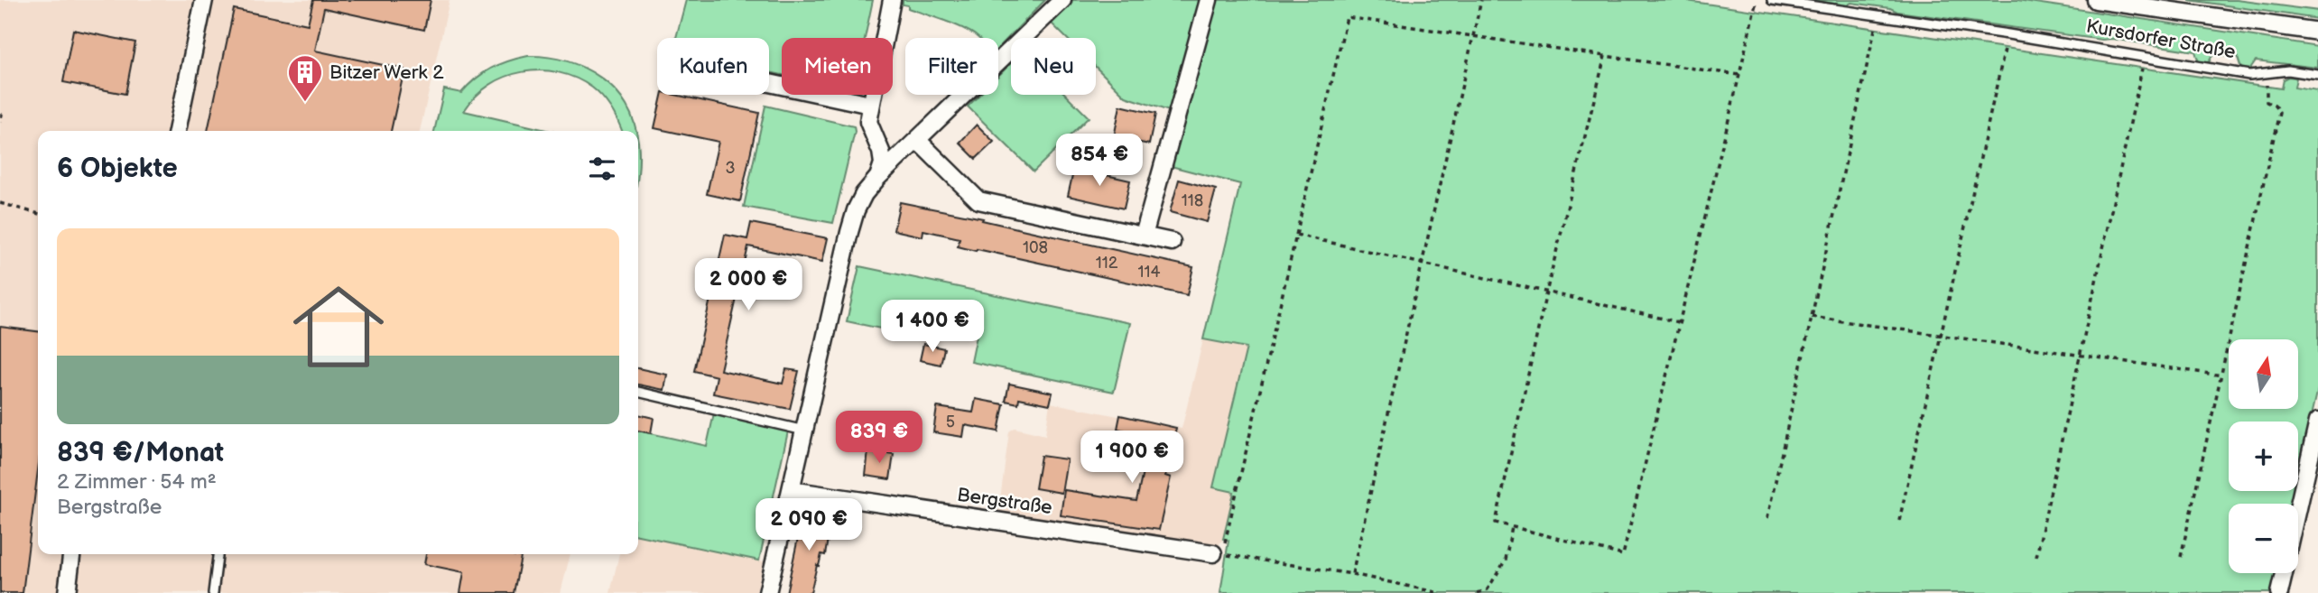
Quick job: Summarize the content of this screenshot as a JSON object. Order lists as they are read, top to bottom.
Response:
{
  "streets": {
    "street": ["Bergstraße"],
    "lane": ["Kursdorfer Straße"]
  },
  "places": {
    "building": ["Bitzer Werk 2"]
  },
  "house_numbers": [
    "3",
    "118",
    "108",
    "112",
    "114",
    "5"
  ],
  "north": "top",
  "page": {
    "chip": [
      "Kaufen",
      "Mieten",
      "Filter",
      "Neu"
    ],
    "heading": "6 Objekte",
    "price": [
      "854 €",
      "2 000 €",
      "1 400 €",
      "839 €",
      "1 900 €",
      "2 090 €"
    ],
    "list": [
      {
        "name": "839 €/Monat",
        "note": "2 Zimmer · 54 m² · Bergstraße"
      }
    ],
    "map_buttons": ["+", "−"]
  }
}
